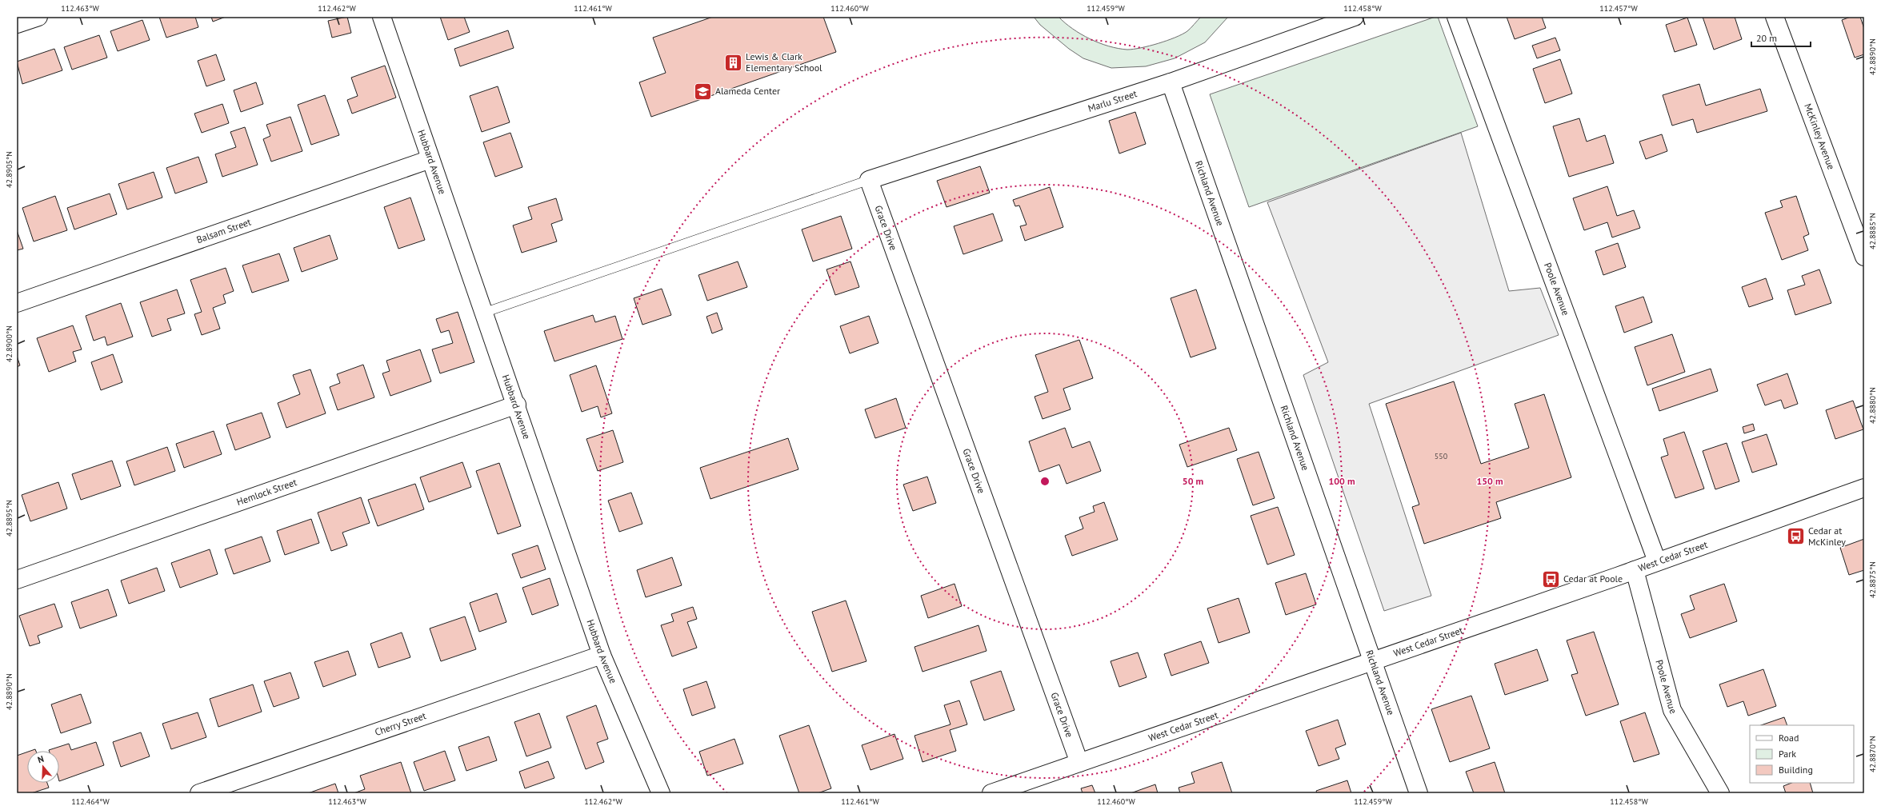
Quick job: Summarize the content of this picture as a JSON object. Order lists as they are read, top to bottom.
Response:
{
  "streets": {
    "street": [
      "Marlu Street",
      "McKinley Avenue",
      "Hubbard Avenue",
      "Richland Avenue",
      "Grace Drive",
      "Balsam Street",
      "Poole Avenue",
      "Hemlock Street",
      "West Cedar Street",
      "Cherry Street"
    ]
  },
  "crossings": [
    ["Marlu Street", "Richland Avenue"],
    ["Marlu Street", "Grace Drive"],
    ["Hubbard Avenue", "Balsam Street"],
    ["Hubbard Avenue", "Hemlock Street"],
    ["Hubbard Avenue", "Cherry Street"],
    ["Richland Avenue", "West Cedar Street"],
    ["Grace Drive", "West Cedar Street"],
    ["Poole Avenue", "West Cedar Street"]
  ],
  "places": {
    "building": ["Lewis & Clark Elementary School"],
    "school or university": ["Alameda Center"],
    "bus stop": ["Cedar at McKinley", "Cedar at Poole"]
  },
  "house_numbers": ["550"],
  "legend": ["Road", "Park", "Building"],
  "scale_bar": "20 m",
  "north": "top",
  "coordinates": [
    "112.463°W",
    "112.462°W",
    "112.461°W",
    "112.460°W",
    "112.459°W",
    "112.458°W",
    "112.457°W",
    "42.8890°N",
    "42.8905°N",
    "42.8885°N",
    "42.8900°N",
    "42.8880°N",
    "42.8895°N",
    "42.8875°N",
    "42.8870°N",
    "112.464°W"
  ],
  "rings": ["50 m", "100 m", "150 m"]
}
